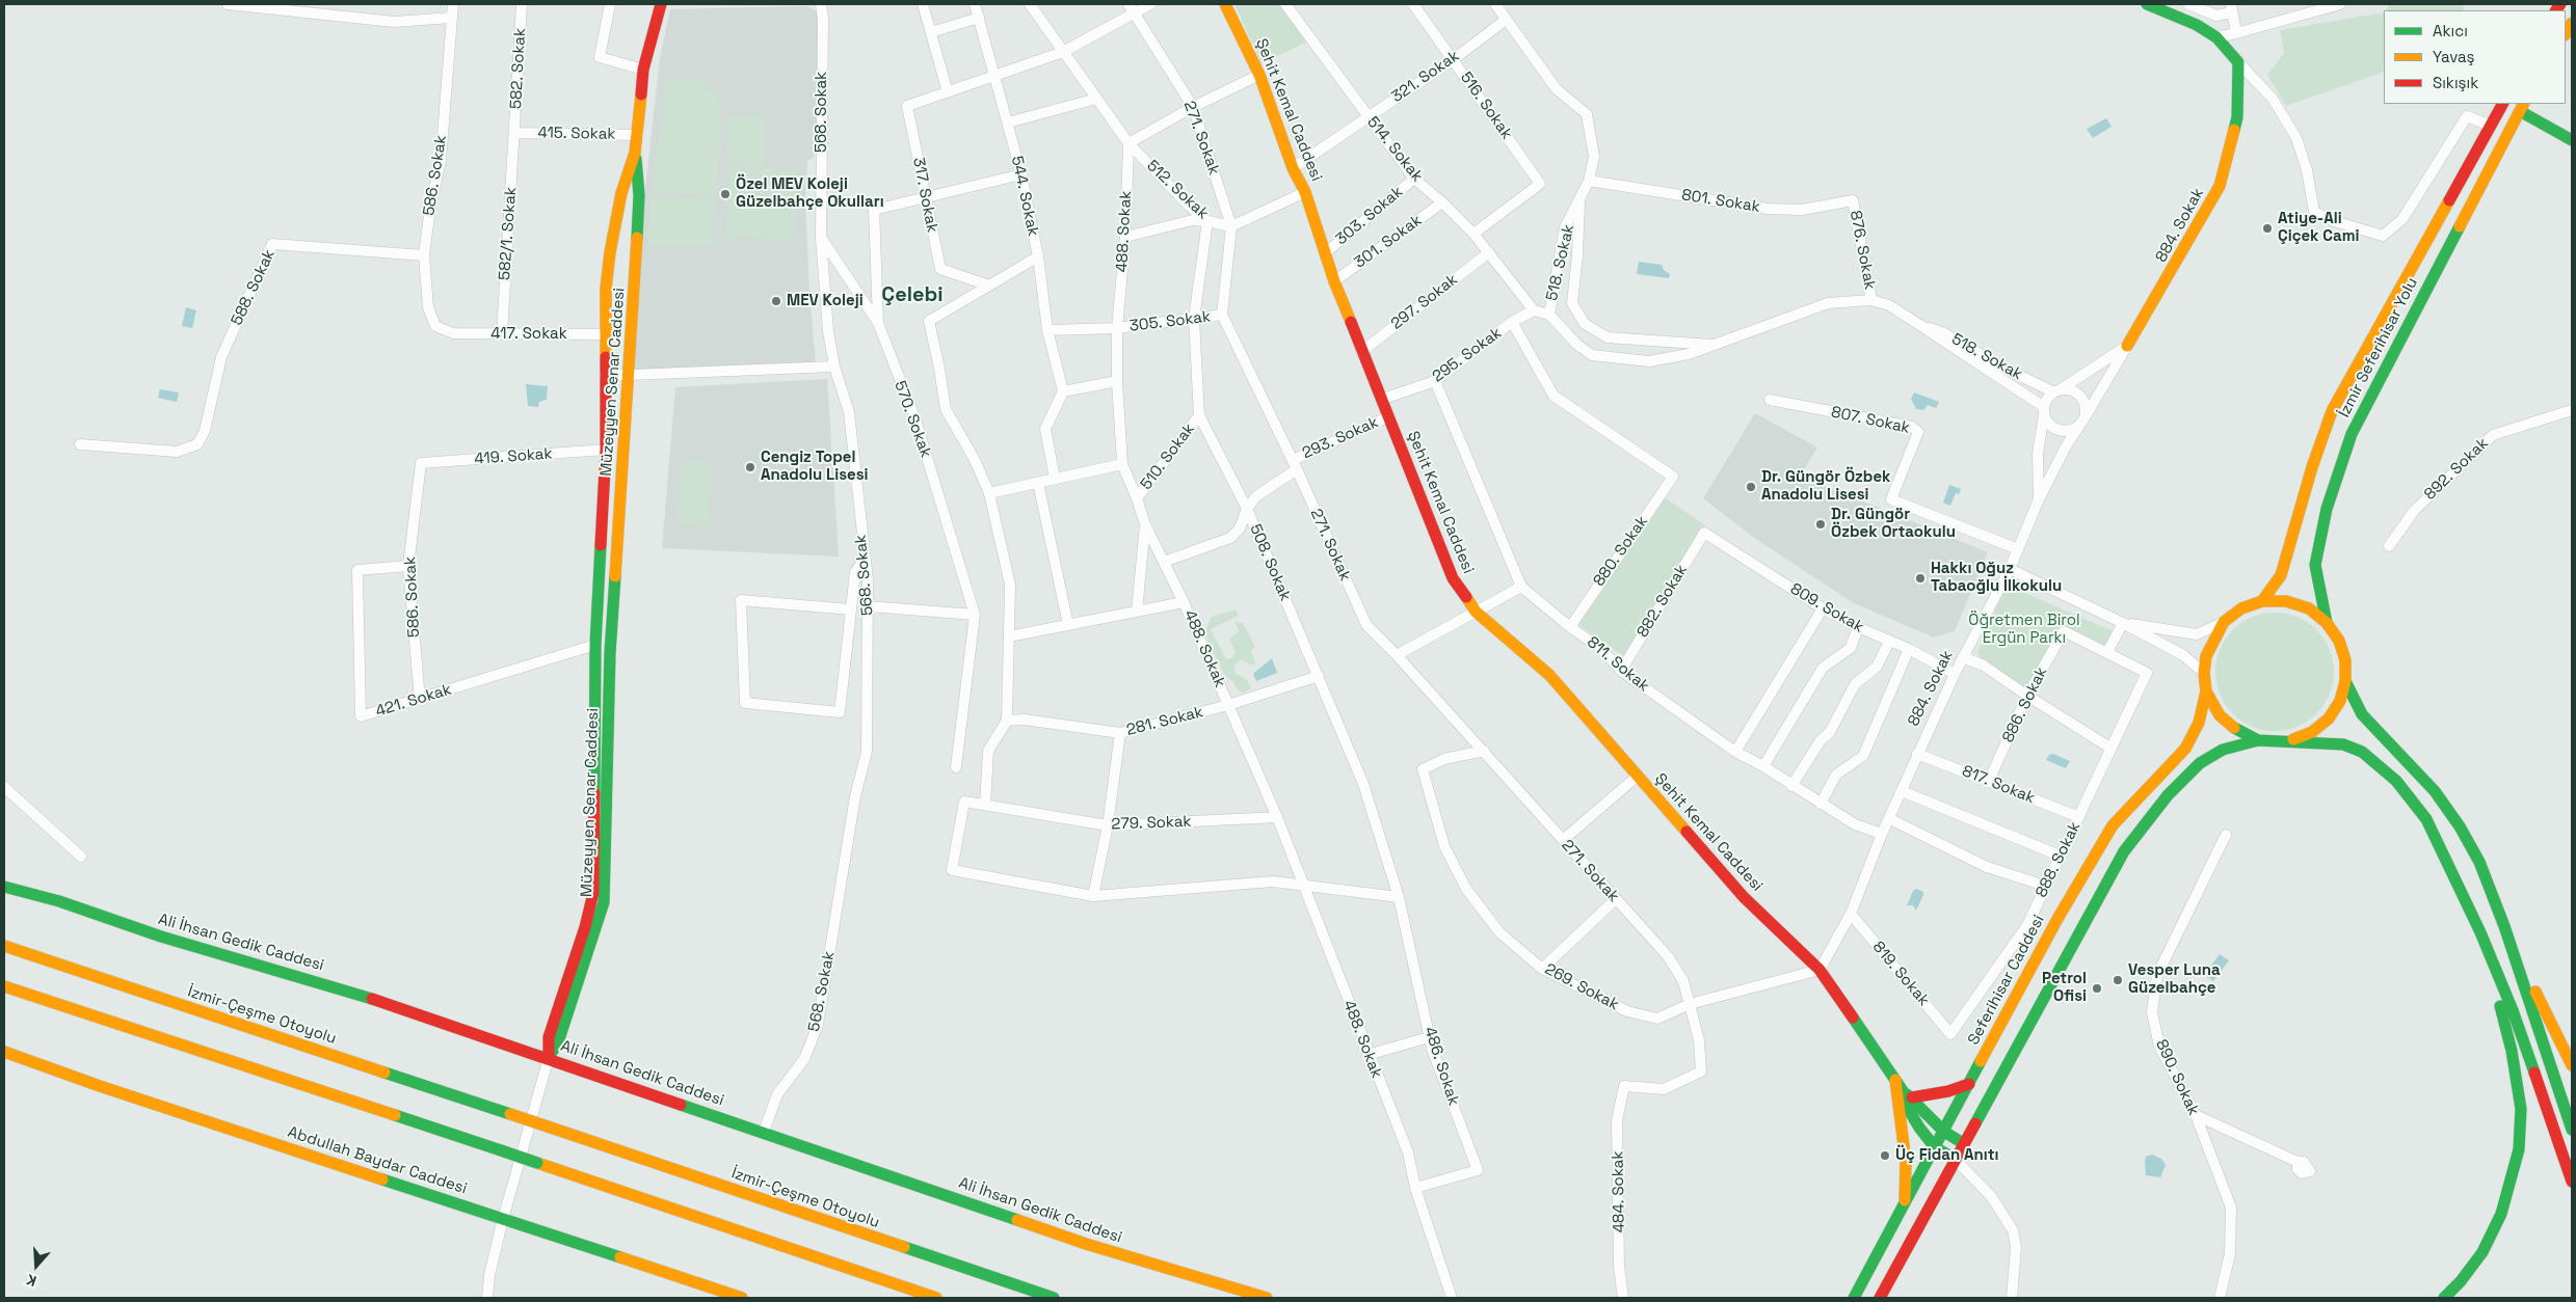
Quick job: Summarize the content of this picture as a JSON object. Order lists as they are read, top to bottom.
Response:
{
  "streets": {
    "main road": [
      "Şehit Kemal Caddesi",
      "884. Sokak",
      "İzmir Seferihisar Yolu",
      "Müzeyyen Senar Caddesi",
      "Ali İhsan Gedik Caddesi",
      "Seferihisar Caddesi",
      "İzmir-Çeşme Otoyolu",
      "Abdullah Baydar Caddesi"
    ],
    "street": [
      "582. Sokak",
      "321. Sokak",
      "516. Sokak",
      "568. Sokak",
      "415. Sokak",
      "271. Sokak",
      "514. Sokak",
      "586. Sokak",
      "512. Sokak",
      "317. Sokak",
      "544. Sokak",
      "801. Sokak",
      "303. Sokak",
      "488. Sokak",
      "582/1. Sokak",
      "301. Sokak",
      "876. Sokak",
      "518. Sokak",
      "588. Sokak",
      "297. Sokak",
      "305. Sokak",
      "417. Sokak",
      "295. Sokak",
      "570. Sokak",
      "807. Sokak",
      "293. Sokak",
      "419. Sokak",
      "510. Sokak",
      "892. Sokak",
      "880. Sokak",
      "508. Sokak",
      "882. Sokak",
      "809. Sokak",
      "811. Sokak",
      "421. Sokak",
      "886. Sokak",
      "281. Sokak",
      "817. Sokak",
      "279. Sokak",
      "888. Sokak",
      "819. Sokak",
      "269. Sokak",
      "486. Sokak",
      "890. Sokak",
      "484. Sokak"
    ]
  },
  "crossings": [
    ["582. Sokak", "415. Sokak"],
    ["582. Sokak", "582/1. Sokak"],
    ["321. Sokak", "516. Sokak"],
    ["321. Sokak", "Şehit Kemal Caddesi"],
    ["321. Sokak", "514. Sokak"],
    ["321. Sokak", "518. Sokak"],
    ["516. Sokak", "514. Sokak"],
    ["Şehit Kemal Caddesi", "303. Sokak"],
    ["Şehit Kemal Caddesi", "884. Sokak"],
    ["Şehit Kemal Caddesi", "301. Sokak"],
    ["Şehit Kemal Caddesi", "297. Sokak"],
    ["Şehit Kemal Caddesi", "295. Sokak"],
    ["Şehit Kemal Caddesi", "293. Sokak"],
    ["Şehit Kemal Caddesi", "Seferihisar Caddesi"],
    ["Şehit Kemal Caddesi", "269. Sokak"],
    ["568. Sokak", "570. Sokak"],
    ["568. Sokak", "Ali İhsan Gedik Caddesi"],
    ["415. Sokak", "582/1. Sokak"],
    ["415. Sokak", "Müzeyyen Senar Caddesi"],
    ["271. Sokak", "512. Sokak"],
    ["271. Sokak", "317. Sokak"],
    ["271. Sokak", "305. Sokak"],
    ["271. Sokak", "293. Sokak"],
    ["271. Sokak", "269. Sokak"],
    ["271. Sokak", "484. Sokak"],
    ["514. Sokak", "303. Sokak"],
    ["514. Sokak", "301. Sokak"],
    ["514. Sokak", "297. Sokak"],
    ["514. Sokak", "295. Sokak"],
    ["586. Sokak", "588. Sokak"],
    ["586. Sokak", "417. Sokak"],
    ["586. Sokak", "419. Sokak"],
    ["586. Sokak", "421. Sokak"],
    ["512. Sokak", "488. Sokak"],
    ["512. Sokak", "508. Sokak"],
    ["317. Sokak", "544. Sokak"],
    ["544. Sokak", "305. Sokak"],
    ["801. Sokak", "876. Sokak"],
    ["801. Sokak", "518. Sokak"],
    ["884. Sokak", "518. Sokak"],
    ["884. Sokak", "807. Sokak"],
    ["884. Sokak", "809. Sokak"],
    ["884. Sokak", "811. Sokak"],
    ["884. Sokak", "817. Sokak"],
    ["884. Sokak", "819. Sokak"],
    ["884. Sokak", "269. Sokak"],
    ["488. Sokak", "305. Sokak"],
    ["488. Sokak", "293. Sokak"],
    ["488. Sokak", "510. Sokak"],
    ["488. Sokak", "281. Sokak"],
    ["488. Sokak", "279. Sokak"],
    ["488. Sokak", "486. Sokak"],
    ["582/1. Sokak", "417. Sokak"],
    ["876. Sokak", "518. Sokak"],
    ["305. Sokak", "508. Sokak"],
    ["417. Sokak", "Müzeyyen Senar Caddesi"],
    ["İzmir Seferihisar Yolu", "Seferihisar Caddesi"],
    ["295. Sokak", "880. Sokak"],
    ["295. Sokak", "811. Sokak"],
    ["Müzeyyen Senar Caddesi", "419. Sokak"],
    ["Müzeyyen Senar Caddesi", "421. Sokak"],
    ["Müzeyyen Senar Caddesi", "Ali İhsan Gedik Caddesi"],
    ["293. Sokak", "508. Sokak"],
    ["510. Sokak", "508. Sokak"],
    ["880. Sokak", "811. Sokak"],
    ["508. Sokak", "281. Sokak"],
    ["508. Sokak", "486. Sokak"],
    ["882. Sokak", "809. Sokak"],
    ["882. Sokak", "811. Sokak"],
    ["886. Sokak", "817. Sokak"],
    ["886. Sokak", "888. Sokak"],
    ["817. Sokak", "888. Sokak"],
    ["888. Sokak", "819. Sokak"]
  ],
  "districts": ["Çelebi"],
  "parks": ["Öğretmen Birol Ergün Parkı"],
  "places": [
    "Özel MEV Koleji Güzelbahçe Okulları",
    "Atiye-Ali Çiçek Cami",
    "MEV Koleji",
    "Cengiz Topel Anadolu Lisesi",
    "Dr. Güngör Özbek Anadolu Lisesi",
    "Dr. Güngör Özbek Ortaokulu",
    "Hakkı Oğuz Tabaoğlu İlkokulu",
    "Vesper Luna Güzelbahçe",
    "Petrol Ofisi",
    "Üç Fidan Anıtı"
  ],
  "legend": ["Akıcı", "Yavaş", "Sıkışık"],
  "north": "bottom"
}
